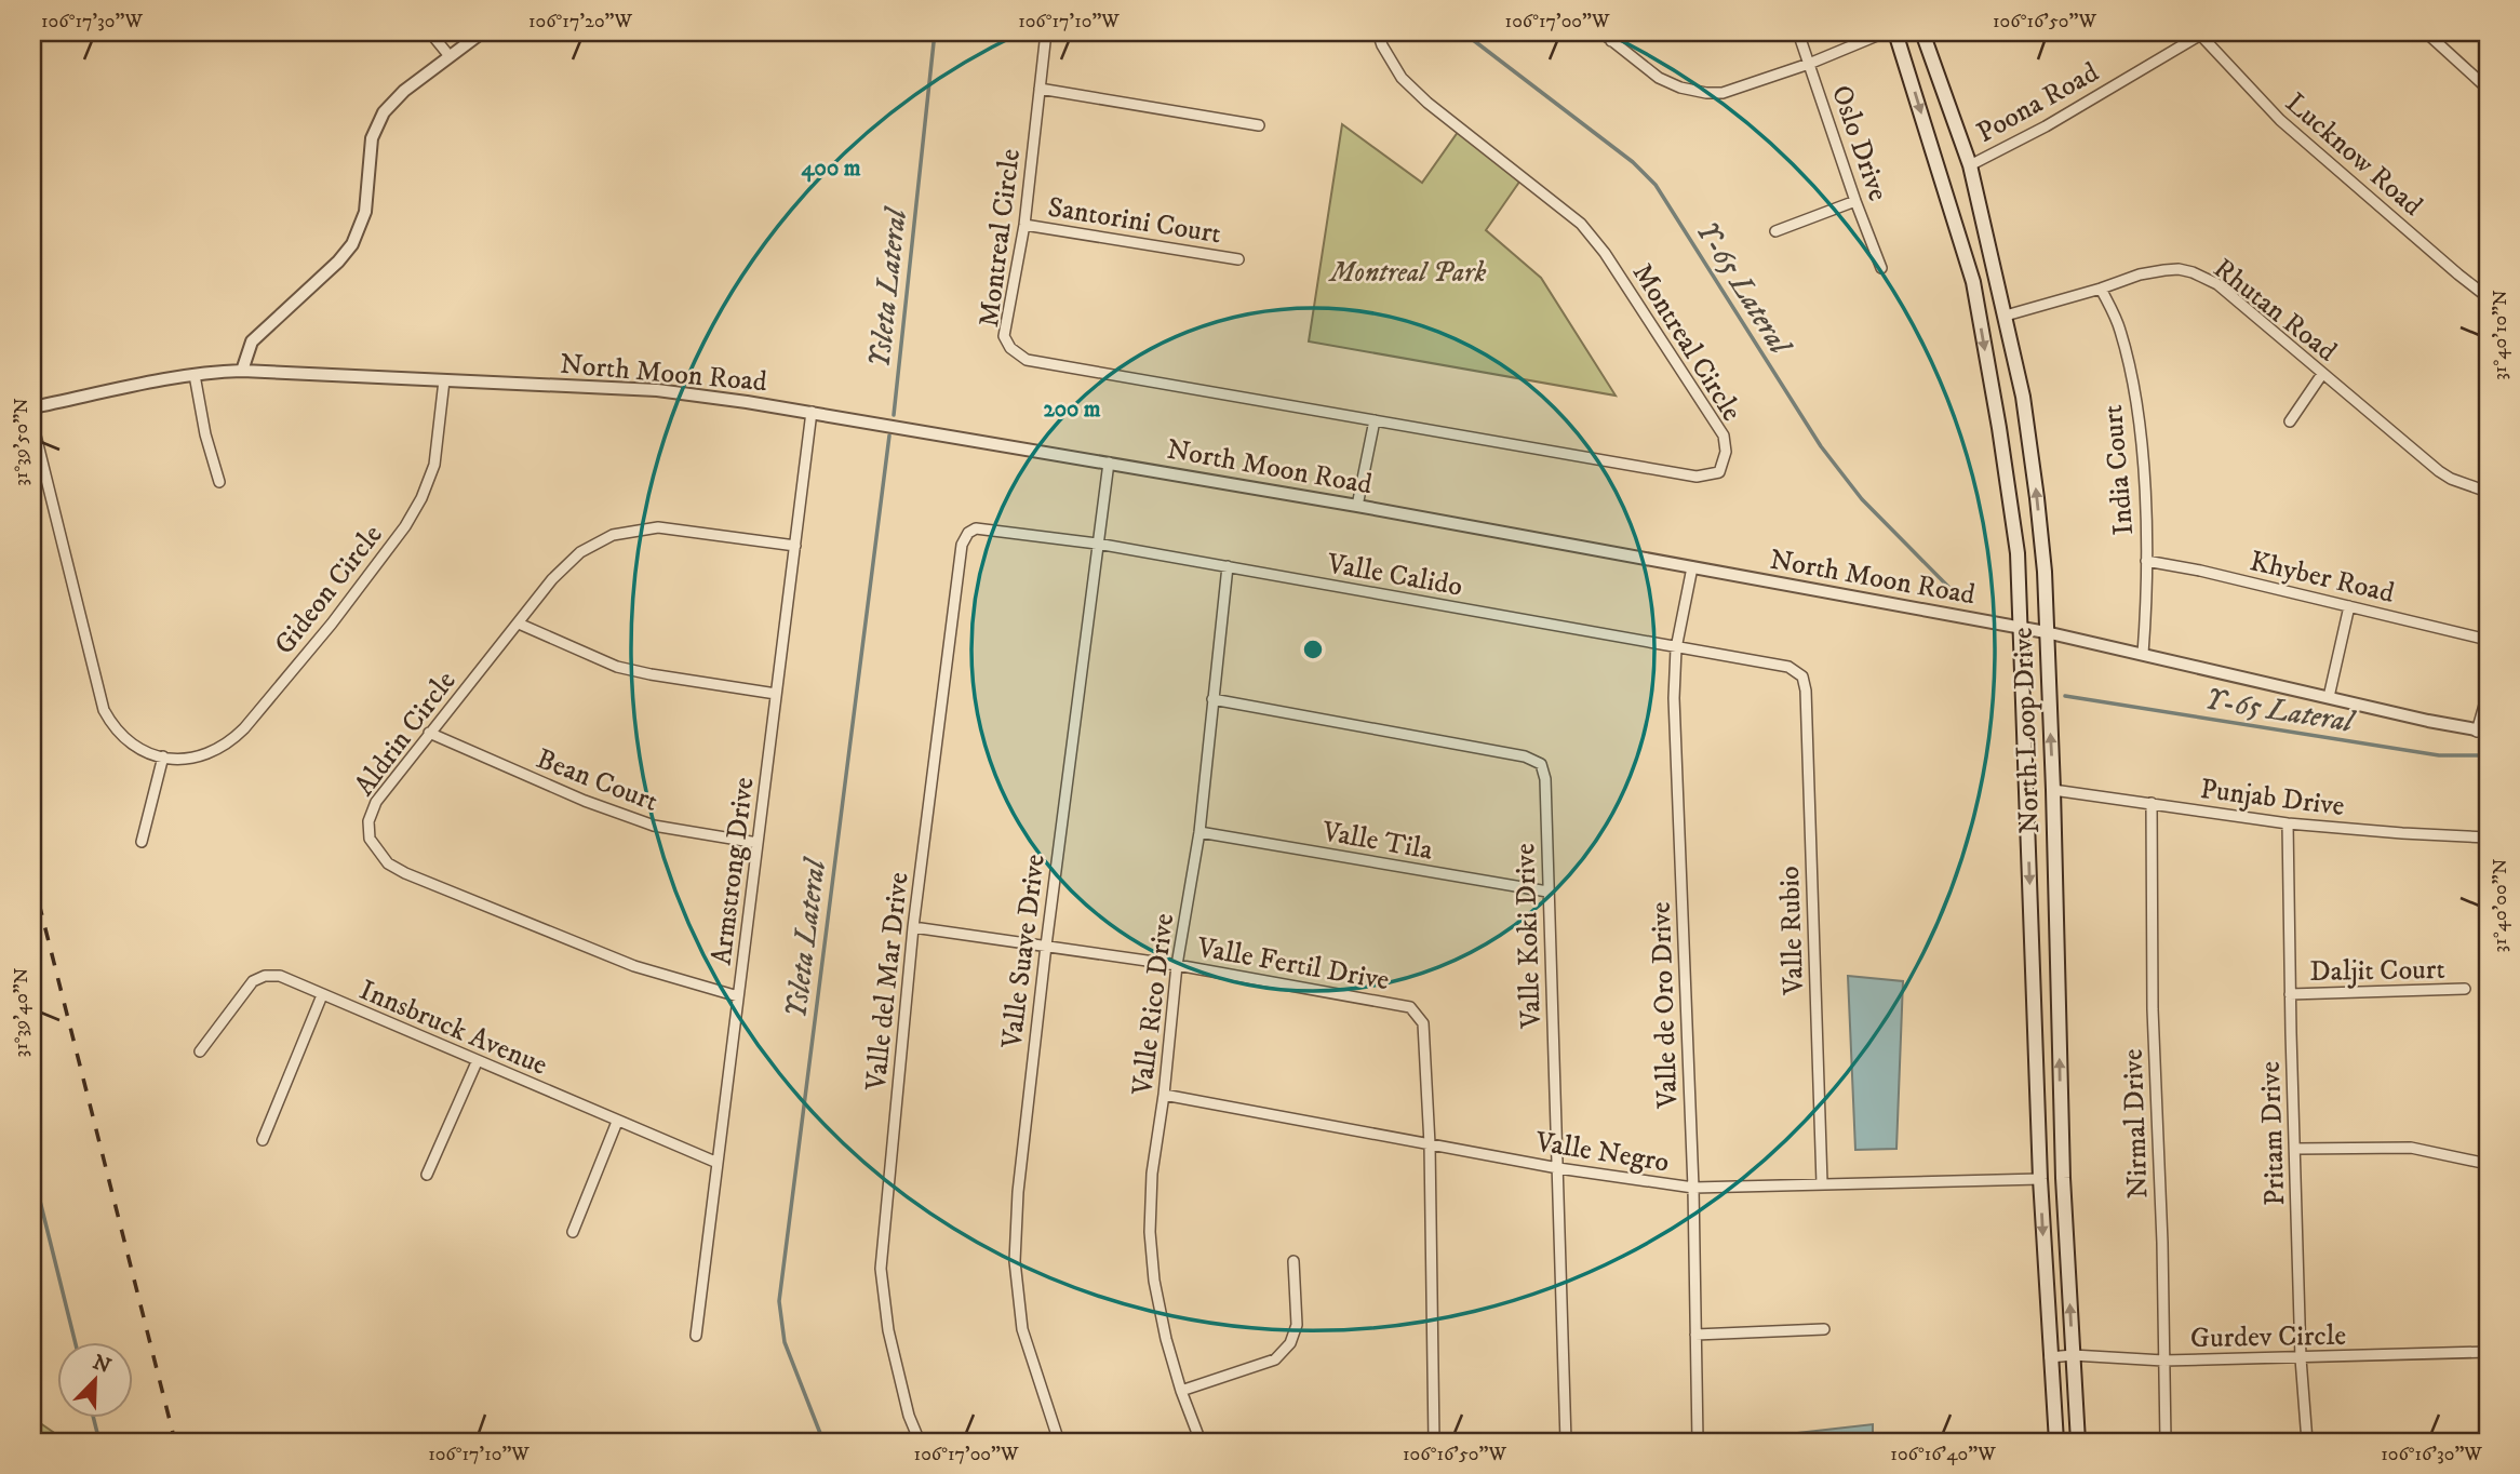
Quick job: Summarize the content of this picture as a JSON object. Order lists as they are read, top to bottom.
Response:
{
  "streets": {
    "main road": ["North Loop Drive"],
    "street": [
      "Poona Road",
      "Oslo Drive",
      "Lucknow Road",
      "Santorini Court",
      "Montreal Circle",
      "Rhutan Road",
      "North Moon Road",
      "India Court",
      "Valle Calido",
      "Khyber Road",
      "Gideon Circle",
      "Aldrin Circle",
      "Bean Court",
      "Punjab Drive",
      "Valle Tila",
      "Armstrong Drive",
      "Valle Rubio",
      "Valle Koki Drive",
      "Valle Suave Drive",
      "Valle Fertil Drive",
      "Daljit Court",
      "Valle del Mar Drive",
      "Valle Rico Drive",
      "Valle de Oro Drive",
      "Innsbruck Avenue",
      "Nirmal Drive",
      "Pritam Drive",
      "Valle Negro",
      "Gurdev Circle"
    ]
  },
  "crossings": [
    ["Poona Road", "Lucknow Road"],
    ["Poona Road", "North Loop Drive"],
    ["Santorini Court", "Montreal Circle"],
    ["Rhutan Road", "India Court"],
    ["Rhutan Road", "North Loop Drive"],
    ["North Moon Road", "India Court"],
    ["North Moon Road", "Gideon Circle"],
    ["North Moon Road", "North Loop Drive"],
    ["North Moon Road", "Armstrong Drive"],
    ["North Moon Road", "Valle Suave Drive"],
    ["North Moon Road", "Valle de Oro Drive"],
    ["India Court", "Khyber Road"],
    ["Valle Calido", "Valle Rubio"],
    ["Valle Calido", "Valle Suave Drive"],
    ["Valle Calido", "Valle del Mar Drive"],
    ["Valle Calido", "Valle Rico Drive"],
    ["Valle Calido", "Valle de Oro Drive"],
    ["North Loop Drive", "Punjab Drive"],
    ["North Loop Drive", "Valle Negro"],
    ["North Loop Drive", "Gurdev Circle"],
    ["Aldrin Circle", "Bean Court"],
    ["Aldrin Circle", "Armstrong Drive"],
    ["Bean Court", "Armstrong Drive"],
    ["Punjab Drive", "Nirmal Drive"],
    ["Punjab Drive", "Pritam Drive"],
    ["Valle Tila", "Valle Koki Drive"],
    ["Valle Tila", "Valle Rico Drive"],
    ["Armstrong Drive", "Innsbruck Avenue"],
    ["Valle Rubio", "Valle Negro"],
    ["Valle Koki Drive", "Valle Rico Drive"],
    ["Valle Koki Drive", "Valle Negro"],
    ["Valle Suave Drive", "Valle Fertil Drive"],
    ["Valle Fertil Drive", "Valle del Mar Drive"],
    ["Valle Fertil Drive", "Valle Rico Drive"],
    ["Valle Fertil Drive", "Valle Negro"],
    ["Daljit Court", "Pritam Drive"],
    ["Valle Rico Drive", "Valle Negro"],
    ["Valle de Oro Drive", "Valle Negro"],
    ["Nirmal Drive", "Gurdev Circle"],
    ["Pritam Drive", "Gurdev Circle"]
  ],
  "water": ["Y-65 Lateral", "Ysleta Lateral"],
  "parks": ["Montreal Park"],
  "north": "top right",
  "coordinates": [
    "106°17'30\"W",
    "106°17'20\"W",
    "106°17'10\"W",
    "106°17'00\"W",
    "106°16'50\"W",
    "31°40'10\"N",
    "31°39'50\"N",
    "31°40'00\"N",
    "31°39'40\"N",
    "106°16'40\"W",
    "106°16'30\"W"
  ],
  "rings": ["400 m", "200 m"]
}
